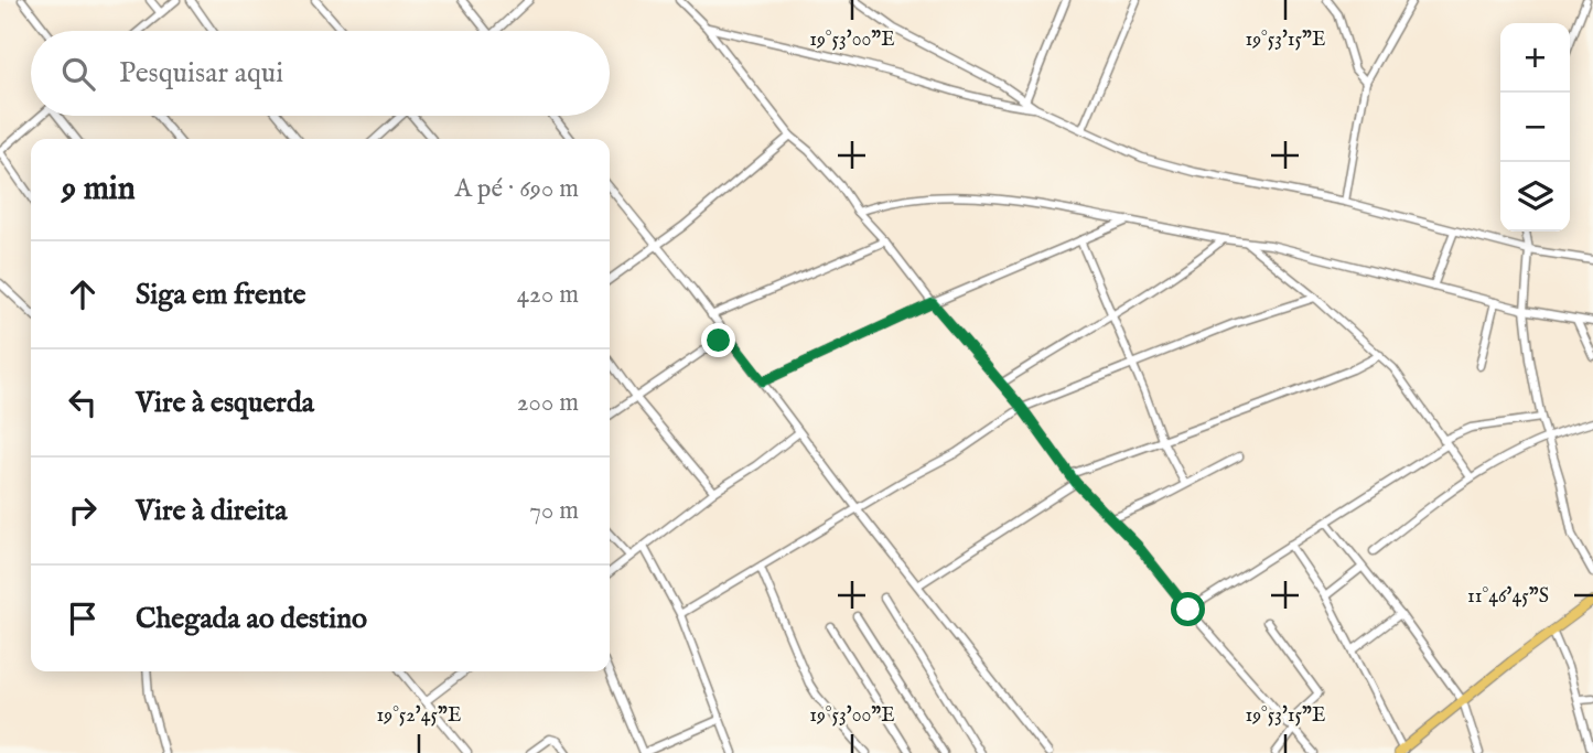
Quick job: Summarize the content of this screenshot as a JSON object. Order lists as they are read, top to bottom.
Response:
{
  "page": {
    "map_buttons": ["+", "−"],
    "search": "Pesquisar aqui",
    "heading": ["9 min", "A pé · 690 m"],
    "list": [
      ["Siga em frente", "420 m"],
      ["Vire à esquerda", "200 m"],
      ["Vire à direita", "70 m"],
      "Chegada ao destino"
    ]
  },
  "coordinates": [
    "19°53'00\"E",
    "19°53'15\"E",
    "11°46'45\"S",
    "19°52'45\"E"
  ]
}
